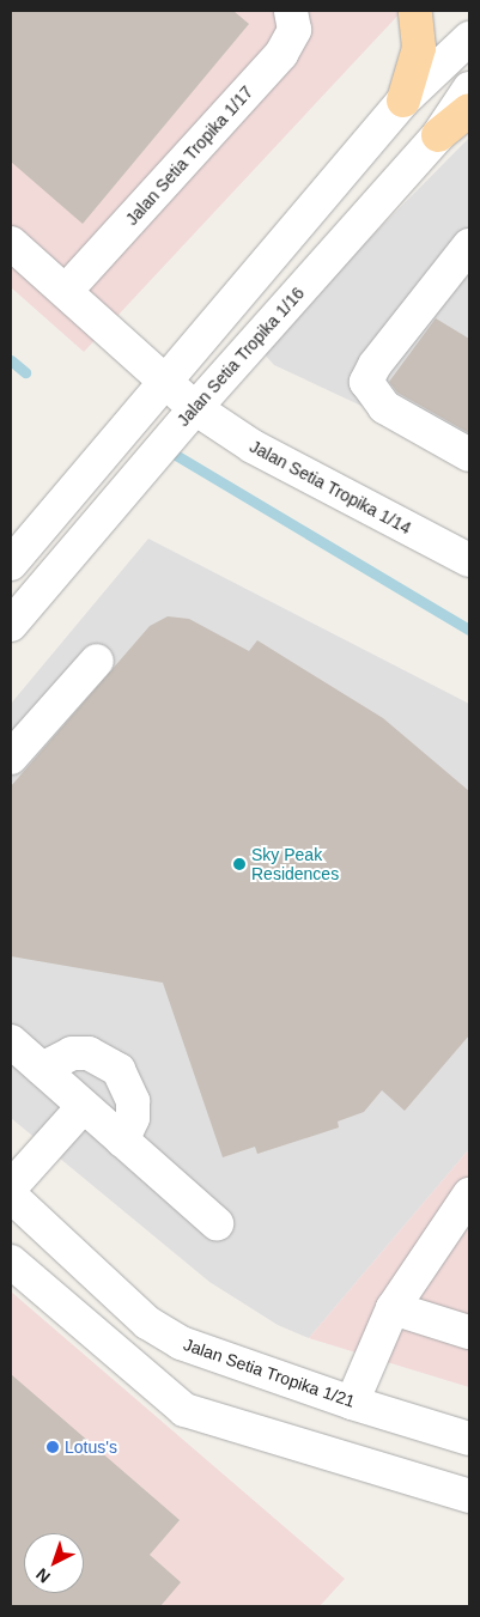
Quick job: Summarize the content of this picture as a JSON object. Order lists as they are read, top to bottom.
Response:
{
  "streets": {
    "street": [
      "Jalan Setia Tropika 1/17",
      "Jalan Setia Tropika 1/16",
      "Jalan Setia Tropika 1/14",
      "Jalan Setia Tropika 1/21"
    ]
  },
  "crossings": [
    ["Jalan Setia Tropika 1/17", "Jalan Setia Tropika 1/14"],
    ["Jalan Setia Tropika 1/16", "Jalan Setia Tropika 1/14"]
  ],
  "places": ["Sky Peak Residences", "Lotus's"],
  "north": "bottom left"
}
